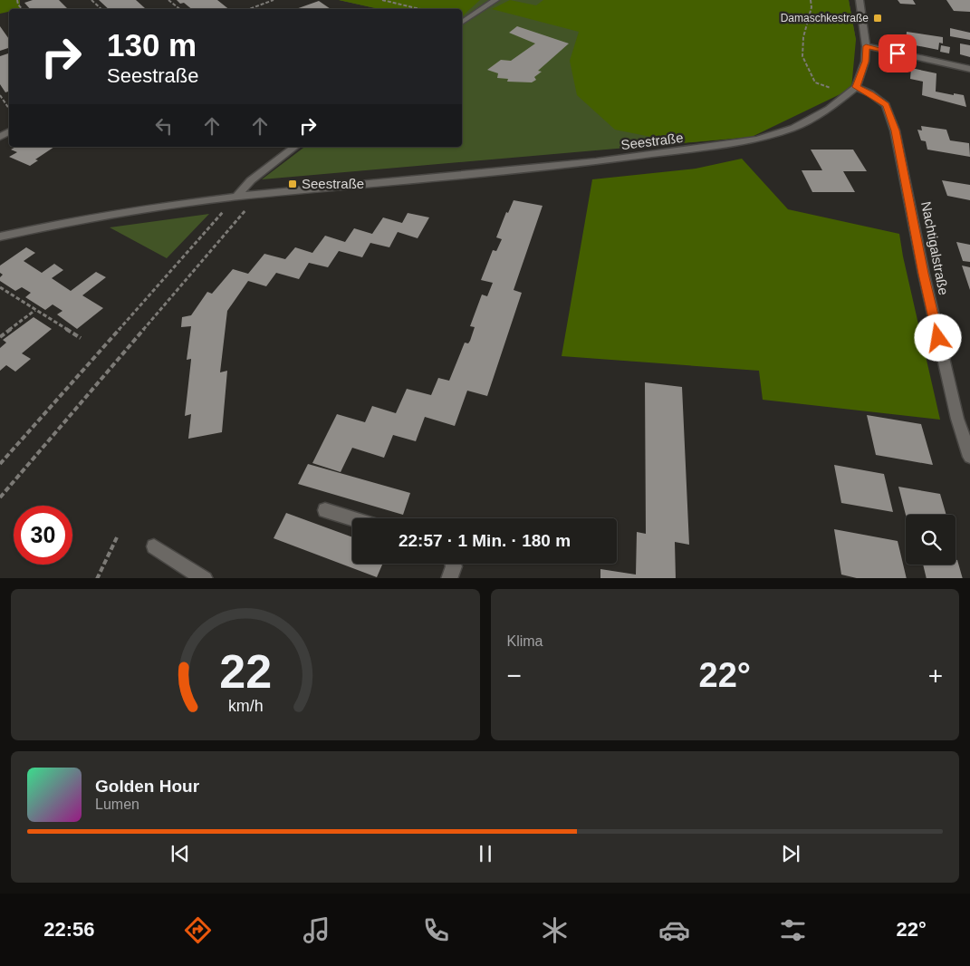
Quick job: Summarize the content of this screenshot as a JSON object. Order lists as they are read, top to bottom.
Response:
{
  "streets": {
    "street": ["Seestraße", "Nachtigalstraße"]
  },
  "crossings": [
    ["Seestraße", "Nachtigalstraße"]
  ],
  "places": {
    "transit": ["Damaschkestraße", "Seestraße"]
  },
  "page": {
    "turn": ["130 m", "Seestraße"],
    "limit": "30",
    "trip": "22:57 · 1 Min. · 180 m",
    "tile": "Klima",
    "heat": ["−", "22°", "+"],
    "song": ["Golden Hour", "Lumen"],
    "tabs": ["22:56", "22°"],
    "gauge": ["22", "km/h"]
  }
}
